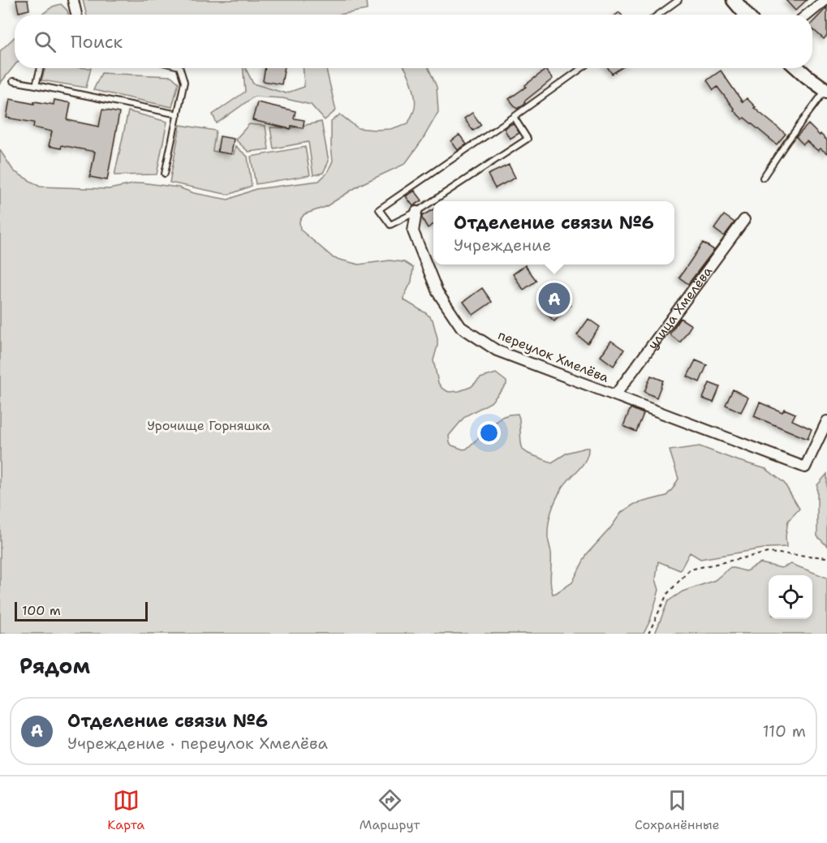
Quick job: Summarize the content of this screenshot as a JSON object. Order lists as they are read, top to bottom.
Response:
{
  "streets": {
    "street": ["улица Хмелёва", "переулок Хмелёва"]
  },
  "crossings": [
    ["улица Хмелёва", "переулок Хмелёва"]
  ],
  "parks": ["Урочище Горняшка"],
  "scale_bar": "100 m",
  "page": {
    "search": "Поиск",
    "popup": ["Отделение связи №6", "Учреждение"],
    "pins": "A",
    "scale": "100 m",
    "heading": "Рядом",
    "list": [
      {
        "mark": "A",
        "name": "Отделение связи №6",
        "note": "Учреждение · переулок Хмелёва",
        "value": "110 m"
      }
    ],
    "nav": ["Карта", "Маршрут", "Сохранённые"]
  }
}
